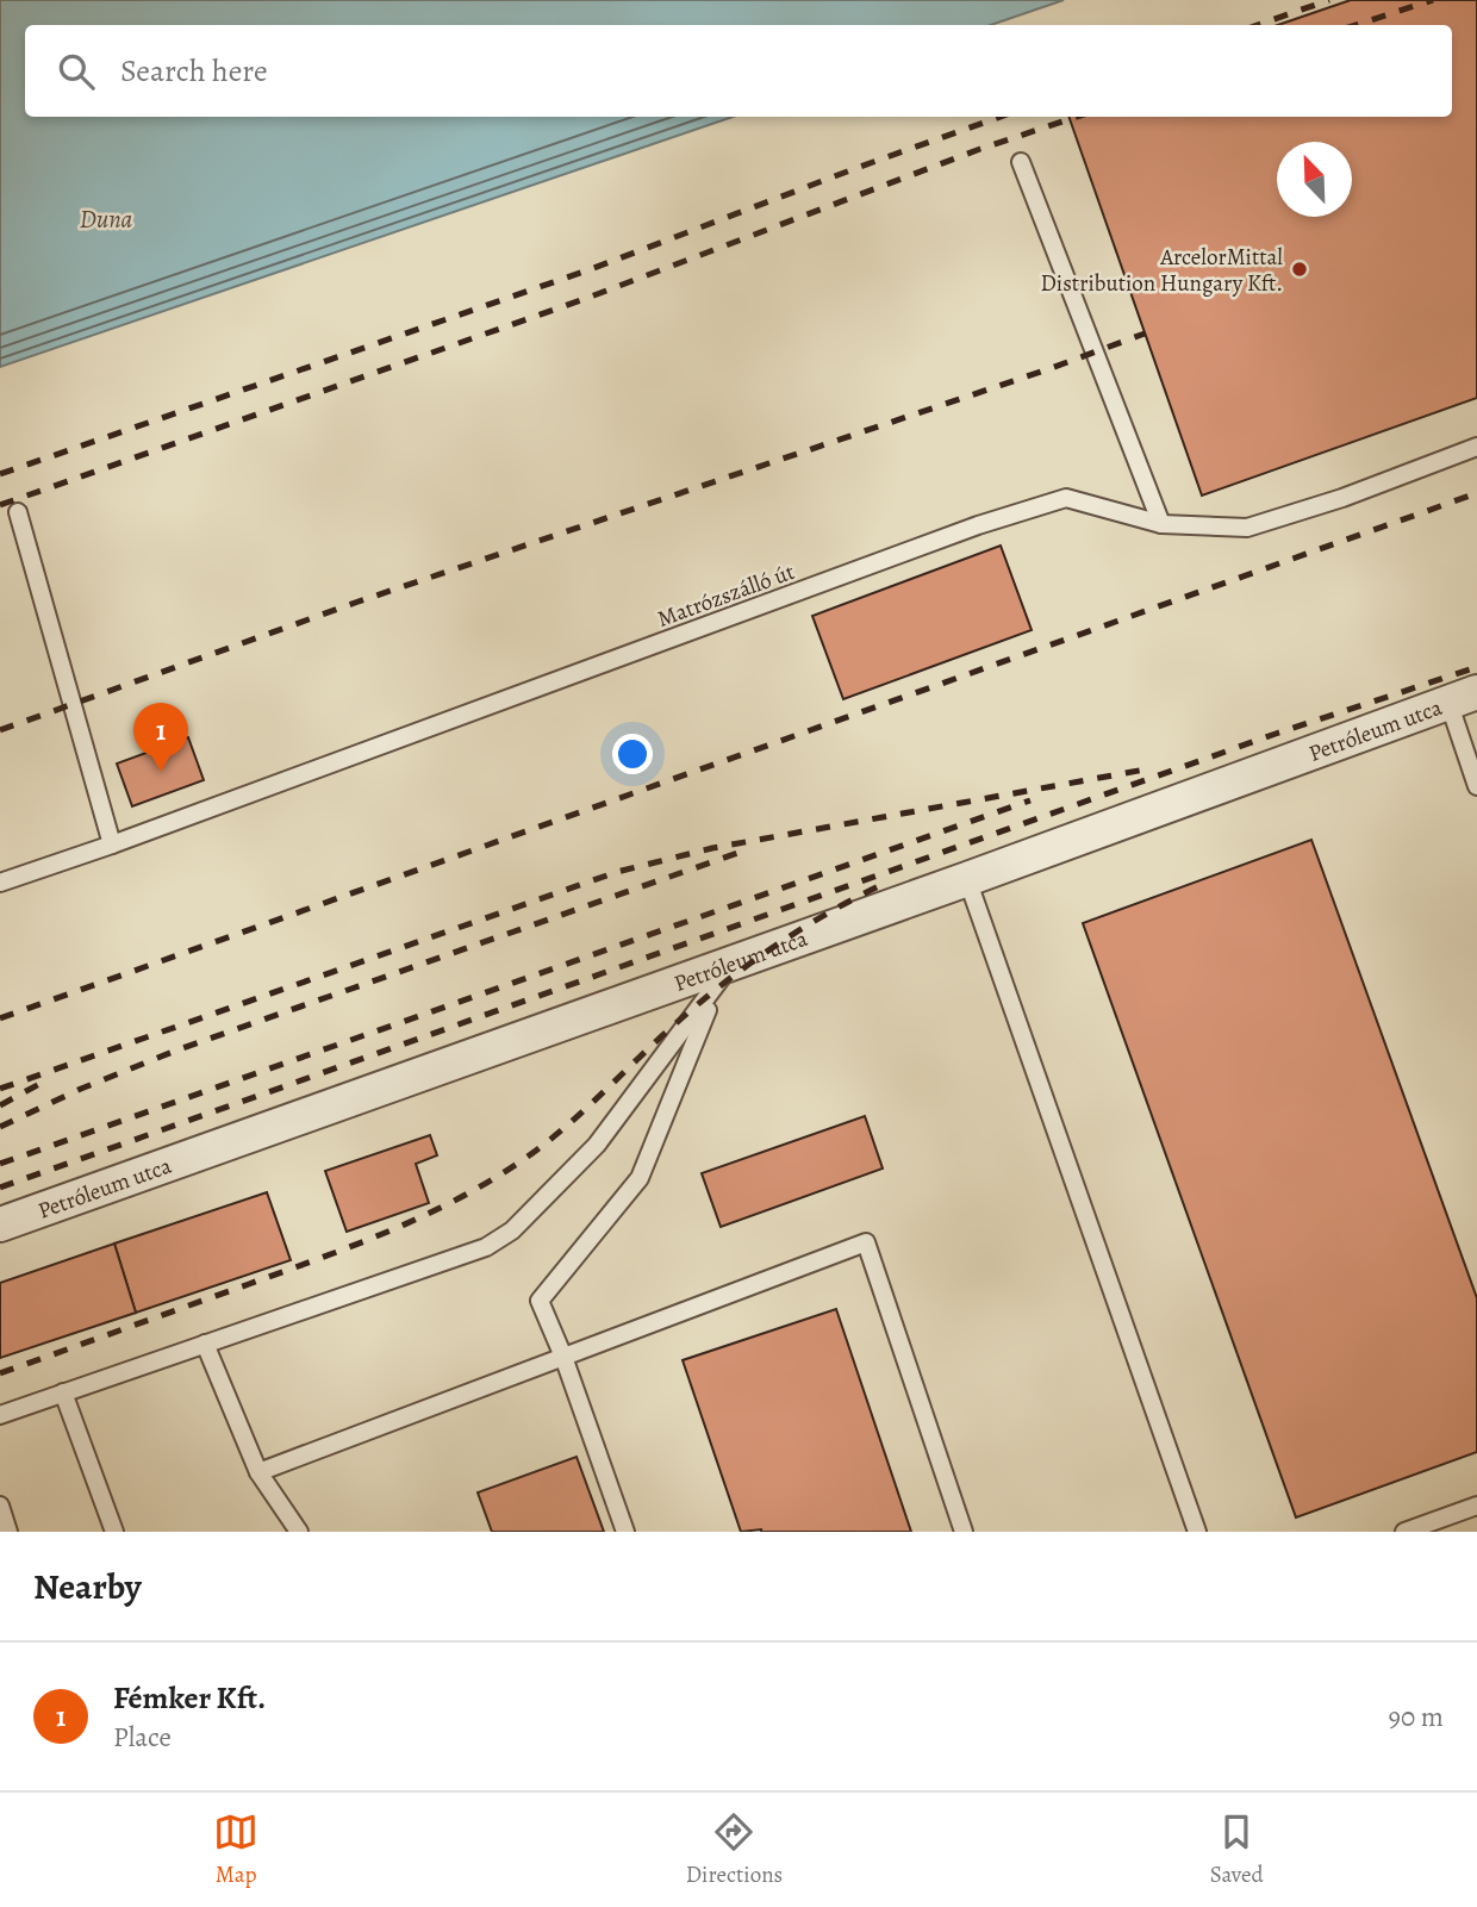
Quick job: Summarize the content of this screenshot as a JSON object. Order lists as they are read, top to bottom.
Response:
{
  "streets": {
    "street": ["Petróleum utca"],
    "lane": ["Matrózszálló út"]
  },
  "water": ["Duna"],
  "places": ["ArcelorMittal Distribution Hungary Kft."],
  "north": "top left",
  "page": {
    "search": "Search here",
    "pins": "1",
    "heading": "Nearby",
    "list": [
      {
        "mark": "1",
        "name": "Fémker Kft.",
        "note": "Place",
        "value": "90 m"
      }
    ],
    "nav": ["Map", "Directions", "Saved"]
  }
}
